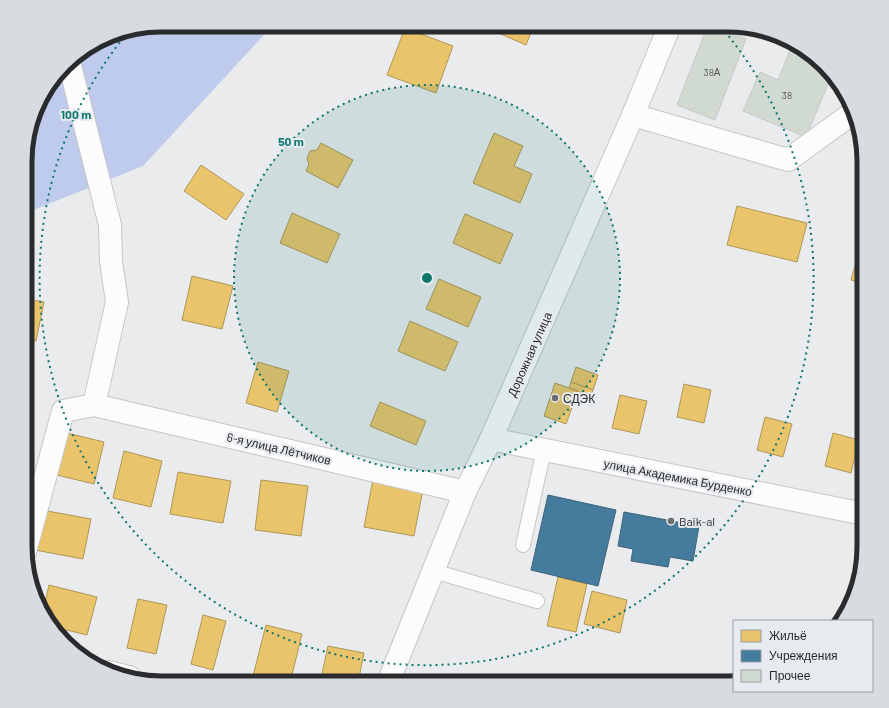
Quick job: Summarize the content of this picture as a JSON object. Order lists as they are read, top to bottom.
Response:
{
  "streets": {
    "street": ["Дорожная улица", "6-я улица Лётчиков", "улица Академика Бурденко"]
  },
  "crossings": [
    ["Дорожная улица", "6-я улица Лётчиков"],
    ["Дорожная улица", "улица Академика Бурденко"]
  ],
  "places": ["СДЭК", "Baik-al"],
  "house_numbers": ["38А", "38"],
  "legend": ["Жильё", "Учреждения", "Прочее"],
  "rings": ["100 m", "50 m"]
}
